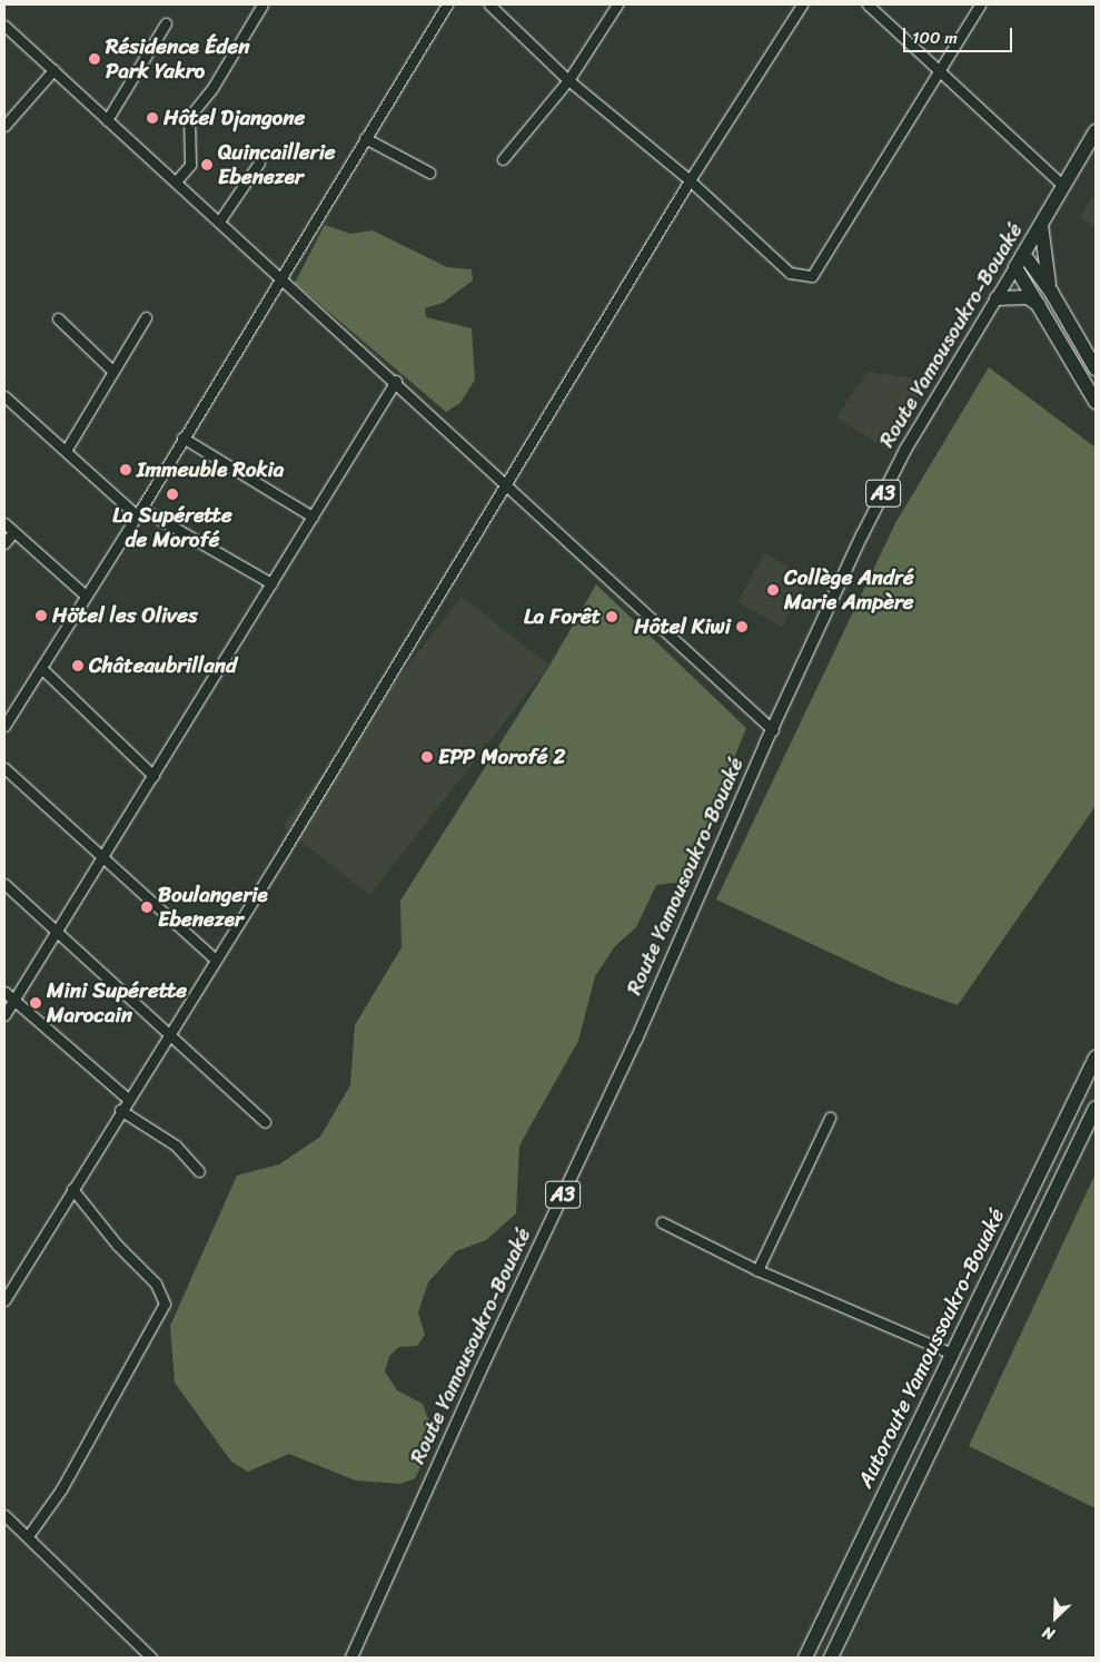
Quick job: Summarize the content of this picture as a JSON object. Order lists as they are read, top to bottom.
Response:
{
  "streets": {
    "highway": ["Route Yamousoukro-Bouaké", "A3", "Autoroute Yamoussoukro-Bouaké"]
  },
  "places": [
    "Résidence Éden Park Yakro",
    "Hôtel Djangone",
    "Quincaillerie Ebenezer",
    "Immeuble Rokia",
    "La Supérette de Morofé",
    "Collège André Marie Ampère",
    "Hötel les Olives",
    "La Forêt",
    "Hôtel Kiwi",
    "Châteaubrilland",
    "EPP Morofé 2",
    "Boulangerie Ebenezer",
    "Mini Supérette Marocain"
  ],
  "scale_bar": "100 m",
  "north": "bottom left"
}
